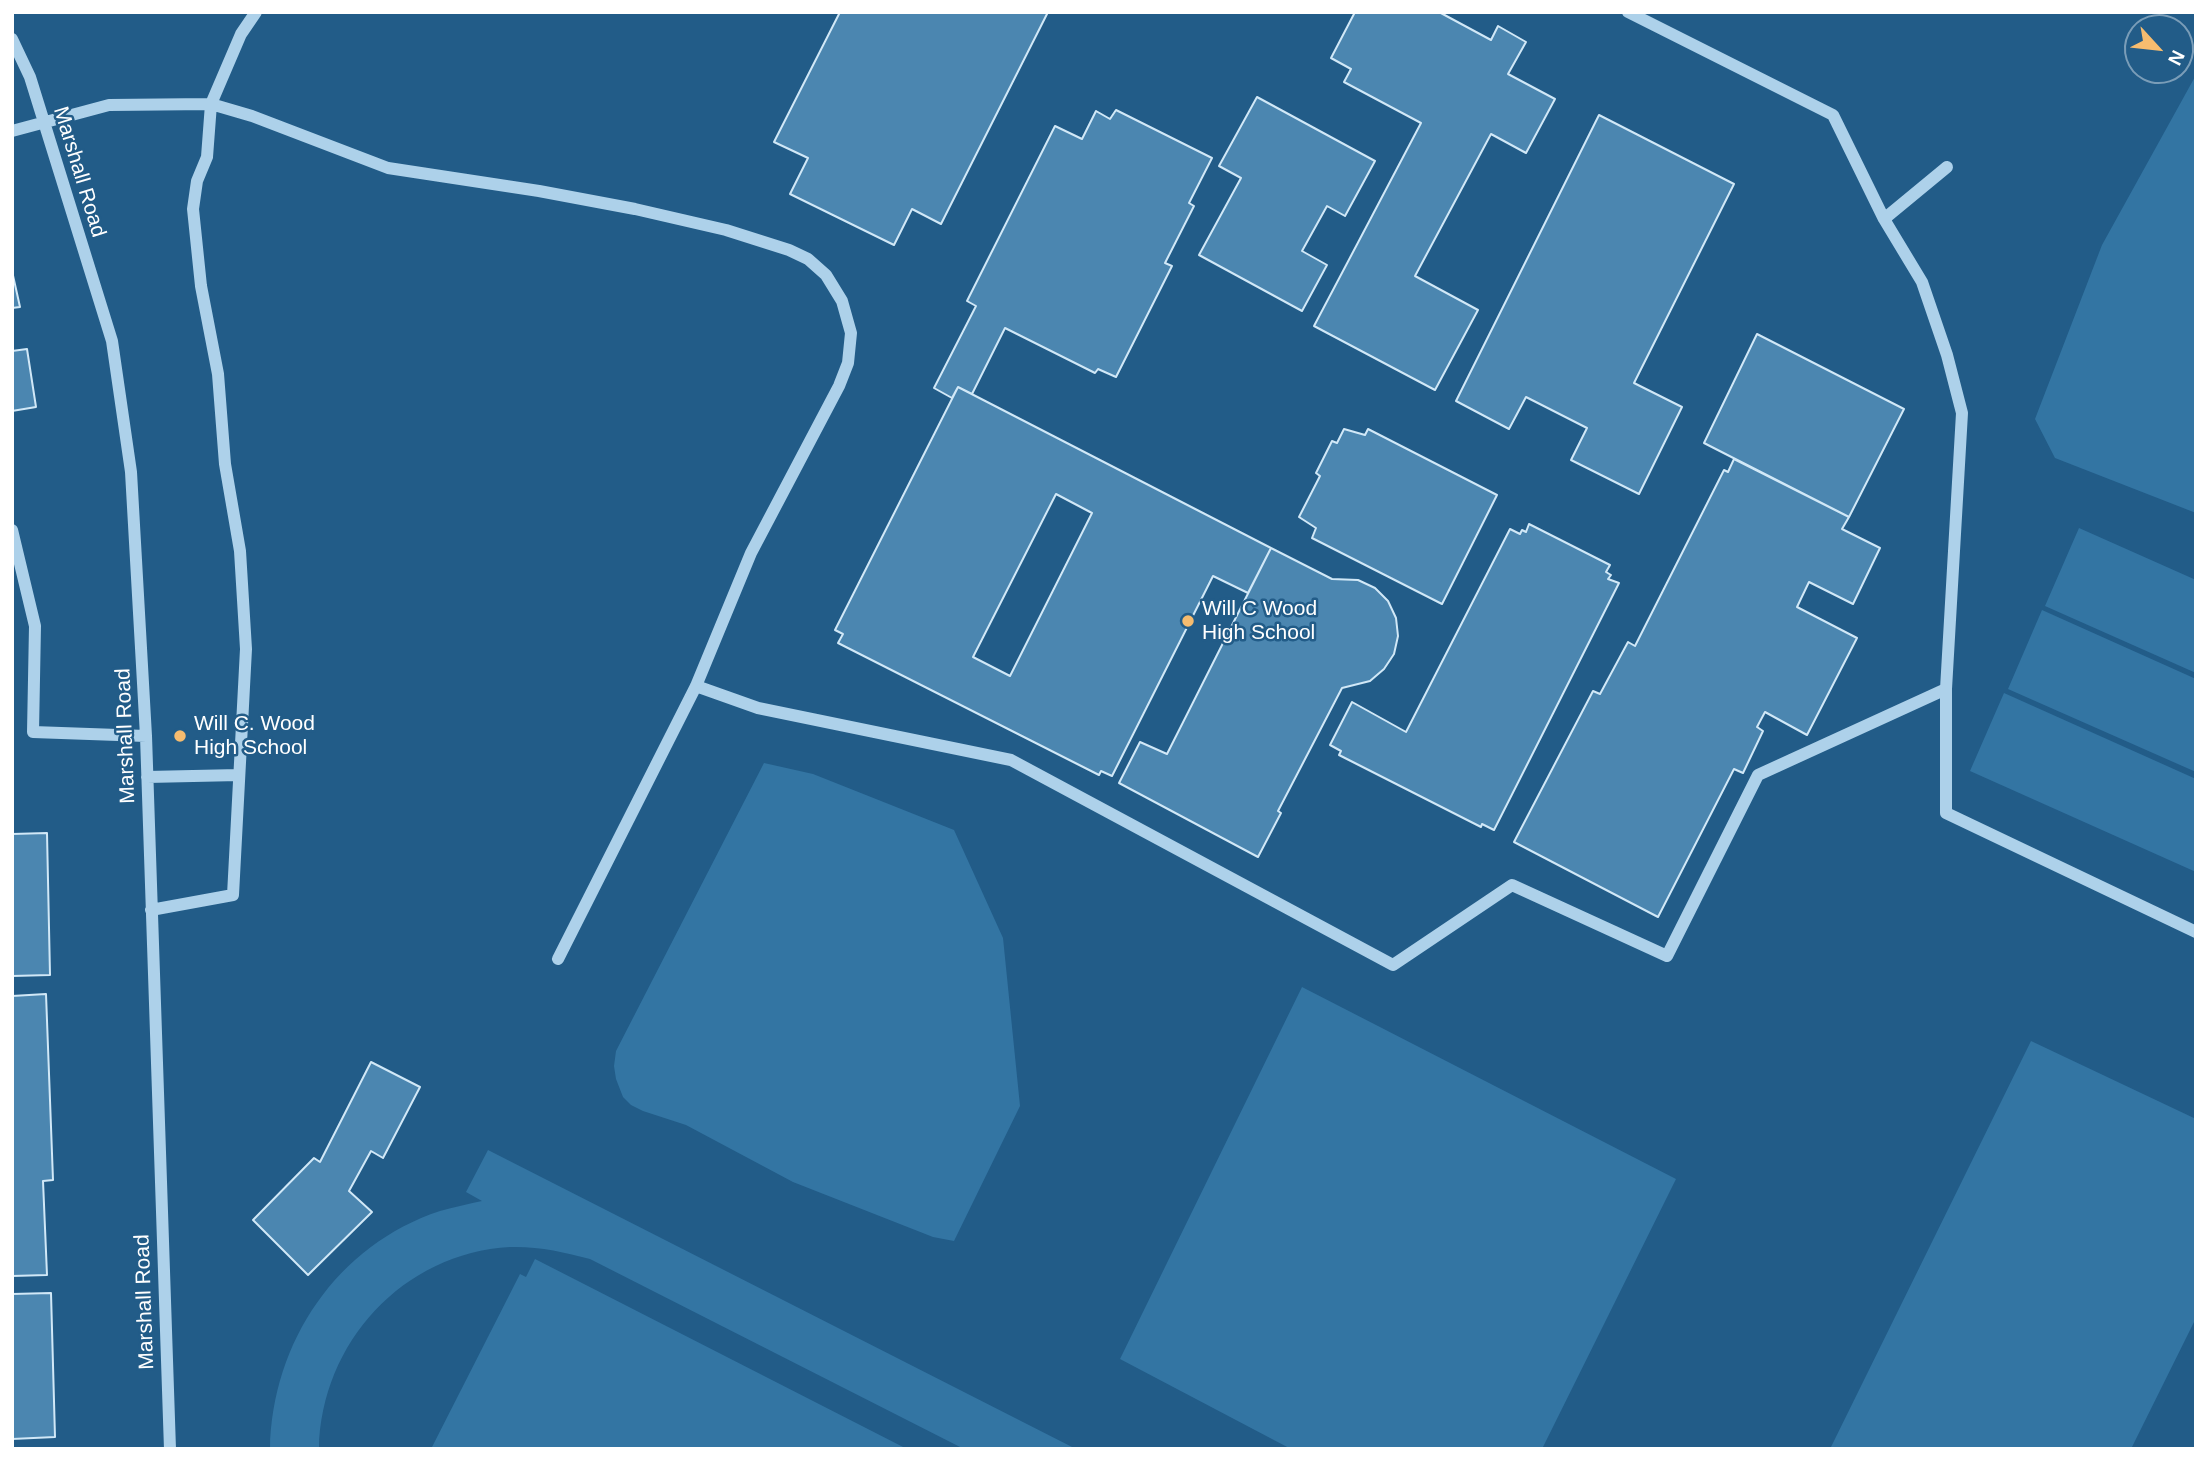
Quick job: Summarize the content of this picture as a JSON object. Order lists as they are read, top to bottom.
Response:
{
  "streets": {
    "street": ["Marshall Road"]
  },
  "places": ["Will C Wood High School", "Will C. Wood High School"],
  "north": "bottom right"
}
